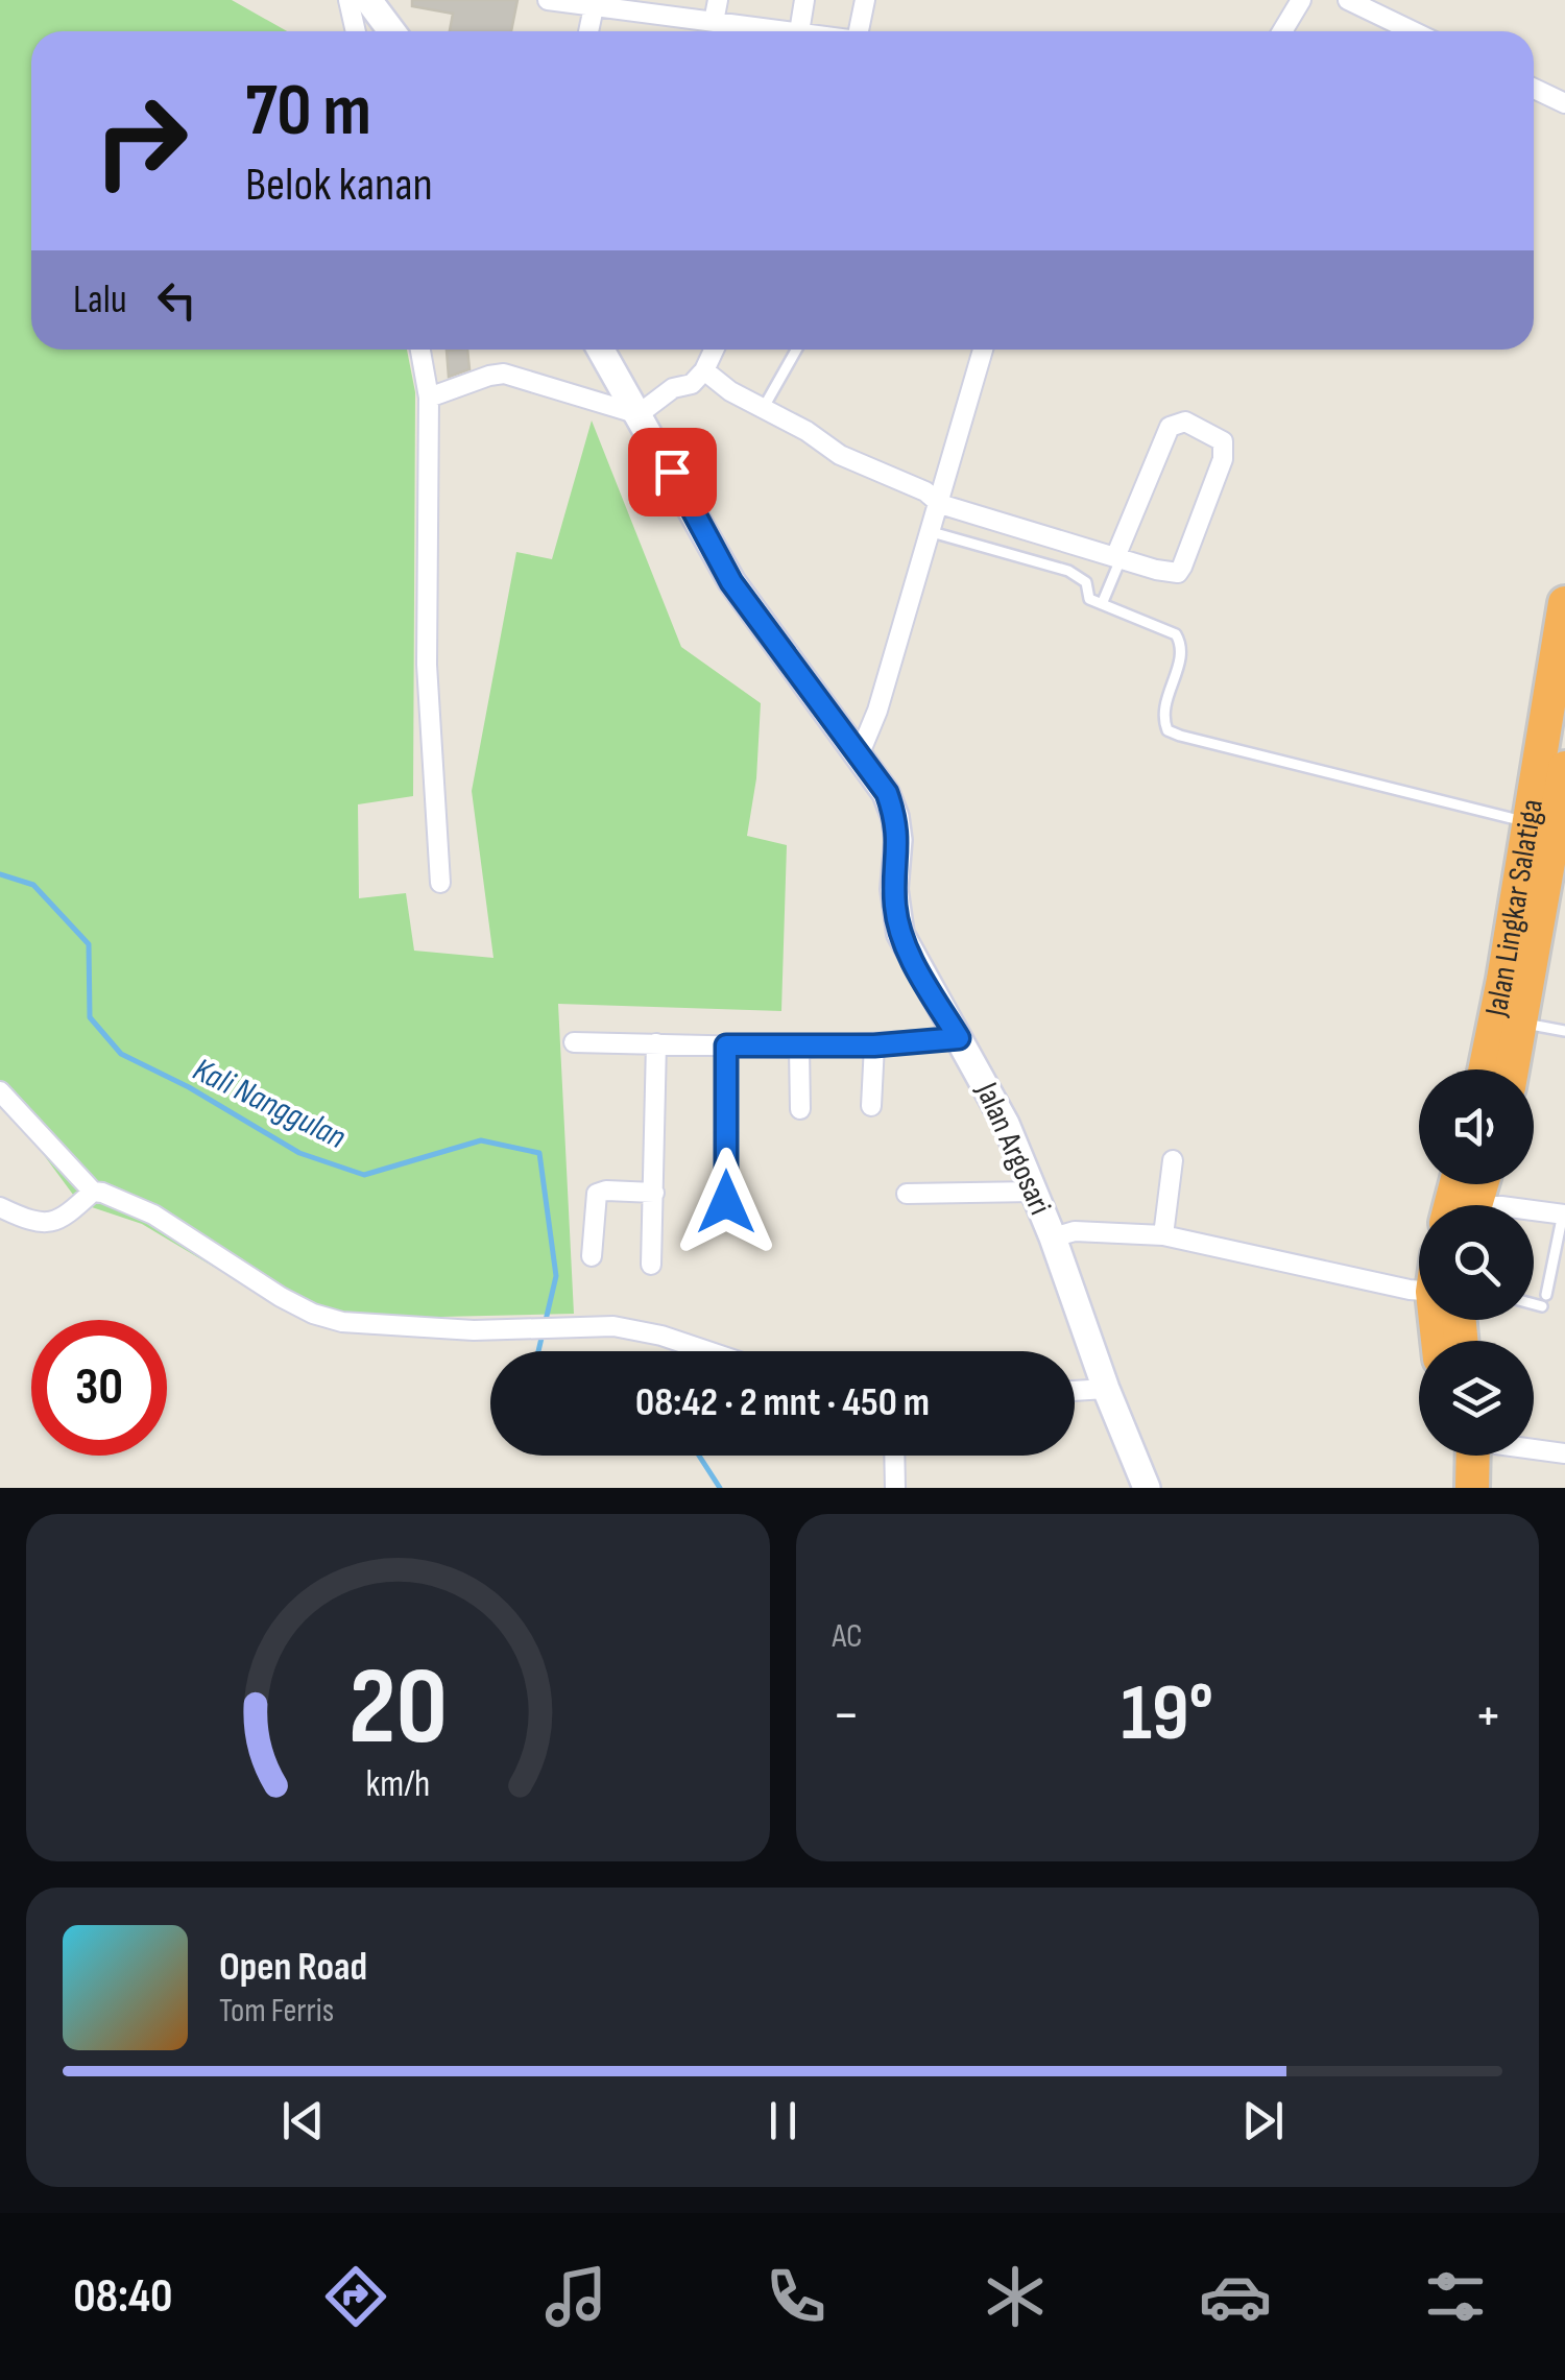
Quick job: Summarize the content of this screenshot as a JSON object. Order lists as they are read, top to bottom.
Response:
{
  "streets": {
    "highway": ["Jalan Lingkar Salatiga"],
    "street": ["Jalan Argosari"]
  },
  "water": ["Kali Nanggulan"],
  "page": {
    "turn": ["70 m", "Belok kanan"],
    "then": "Lalu",
    "limit": "30",
    "trip": "08:42 · 2 mnt · 450 m",
    "tile": "AC",
    "heat": ["−", "19°", "+"],
    "song": ["Open Road", "Tom Ferris"],
    "tabs": "08:40",
    "gauge": ["20", "km/h"]
  }
}
